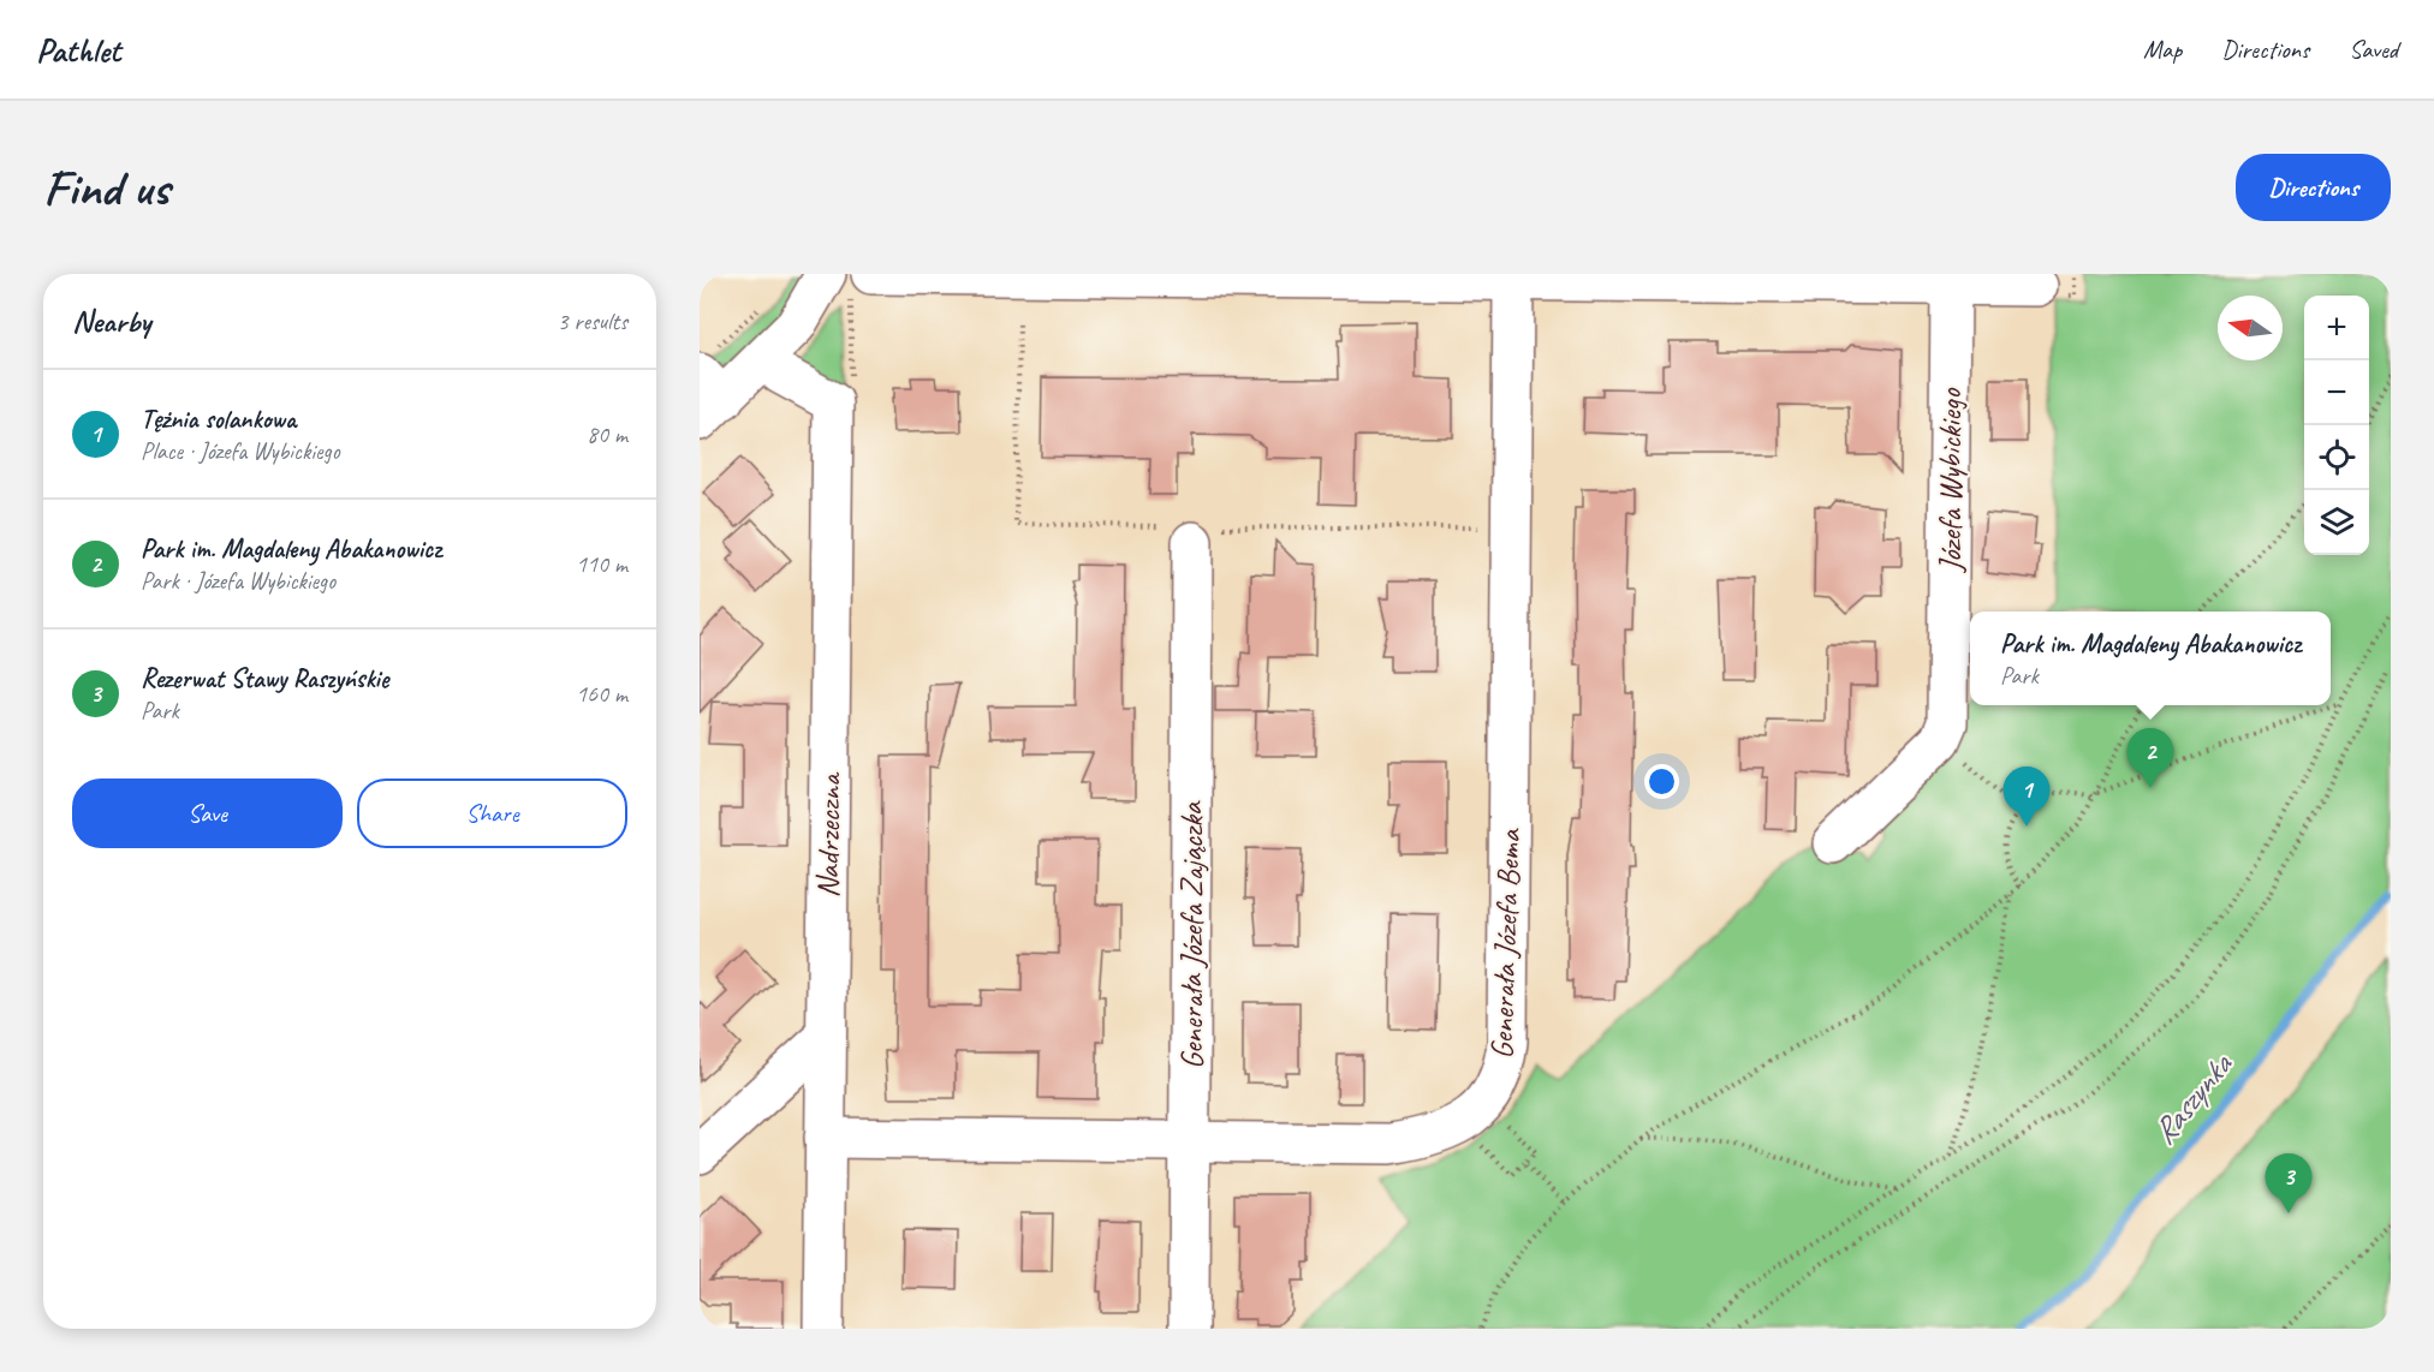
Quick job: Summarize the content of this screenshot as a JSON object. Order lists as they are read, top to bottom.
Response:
{
  "streets": {
    "street": [
      "Józefa Wybickiego",
      "Nadrzeczna",
      "Generała Józefa Zajączka",
      "Generała Józefa Bema"
    ]
  },
  "crossings": [
    ["Nadrzeczna", "Generała Józefa Bema"],
    ["Generała Józefa Zajączka", "Generała Józefa Bema"]
  ],
  "water": ["Raszynka"],
  "north": "left",
  "page": {
    "header": "Pathlet",
    "nav": ["Map", "Directions", "Saved"],
    "buttons": [
      "Directions",
      ["Save", "Share"]
    ],
    "title": "Find us",
    "heading": ["Nearby", "3 results"],
    "map_buttons": ["+", "−"],
    "list": [
      {
        "mark": "1",
        "name": "Tężnia solankowa",
        "note": "Place · Józefa Wybickiego",
        "value": "80 m"
      },
      {
        "mark": "2",
        "name": "Park im. Magdaleny Abakanowicz",
        "note": "Park · Józefa Wybickiego",
        "value": "110 m"
      },
      {
        "mark": "3",
        "name": "Rezerwat Stawy Raszyńskie",
        "note": "Park",
        "value": "160 m"
      }
    ],
    "popup": ["Park im. Magdaleny Abakanowicz", "Park"],
    "pins": ["2", "1", "3"]
  }
}
